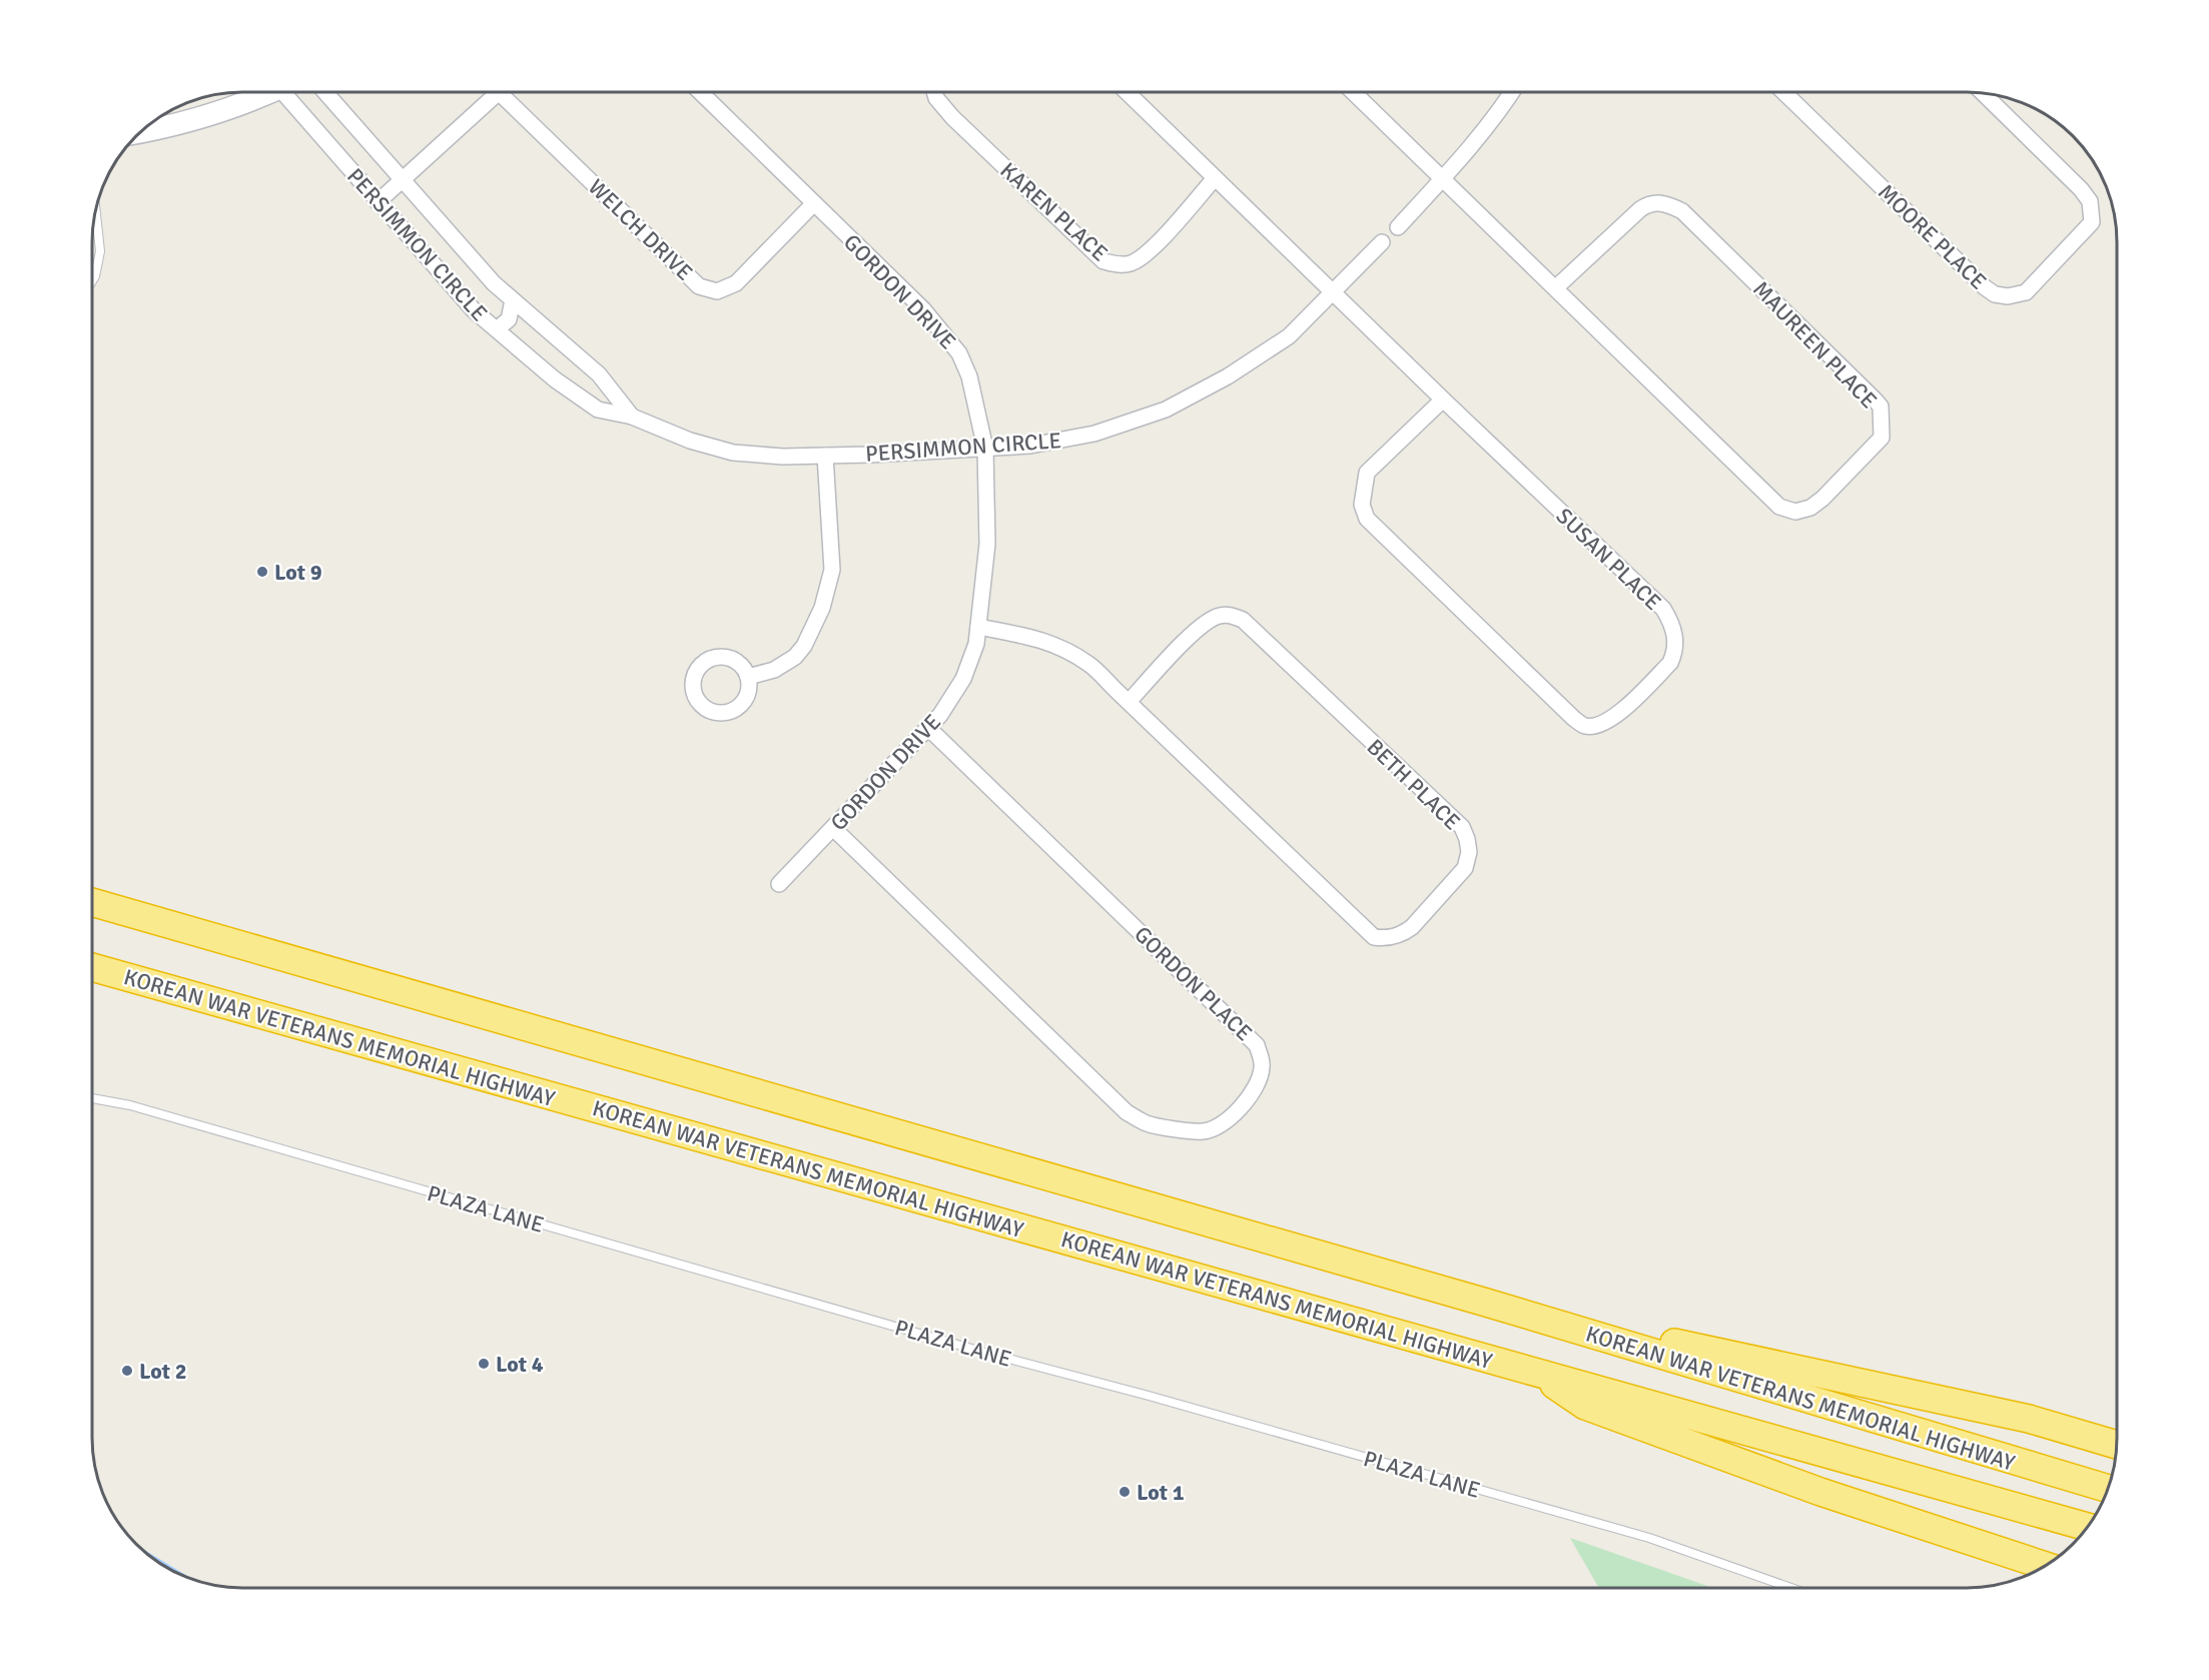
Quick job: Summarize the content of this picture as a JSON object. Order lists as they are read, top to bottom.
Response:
{
  "streets": {
    "highway": ["KOREAN WAR VETERANS MEMORIAL HIGHWAY"],
    "street": [
      "KAREN PLACE",
      "WELCH DRIVE",
      "MOORE PLACE",
      "PERSIMMON CIRCLE",
      "GORDON DRIVE",
      "MAUREEN PLACE",
      "SUSAN PLACE",
      "BETH PLACE",
      "GORDON PLACE"
    ],
    "lane": ["PLAZA LANE"]
  },
  "crossings": [
    ["WELCH DRIVE", "GORDON DRIVE"],
    ["PERSIMMON CIRCLE", "GORDON DRIVE"],
    ["GORDON DRIVE", "BETH PLACE"],
    ["GORDON DRIVE", "GORDON PLACE"]
  ],
  "places": [
    "Lot 9",
    "Lot 4",
    "Lot 2",
    "Lot 1"
  ]
}
